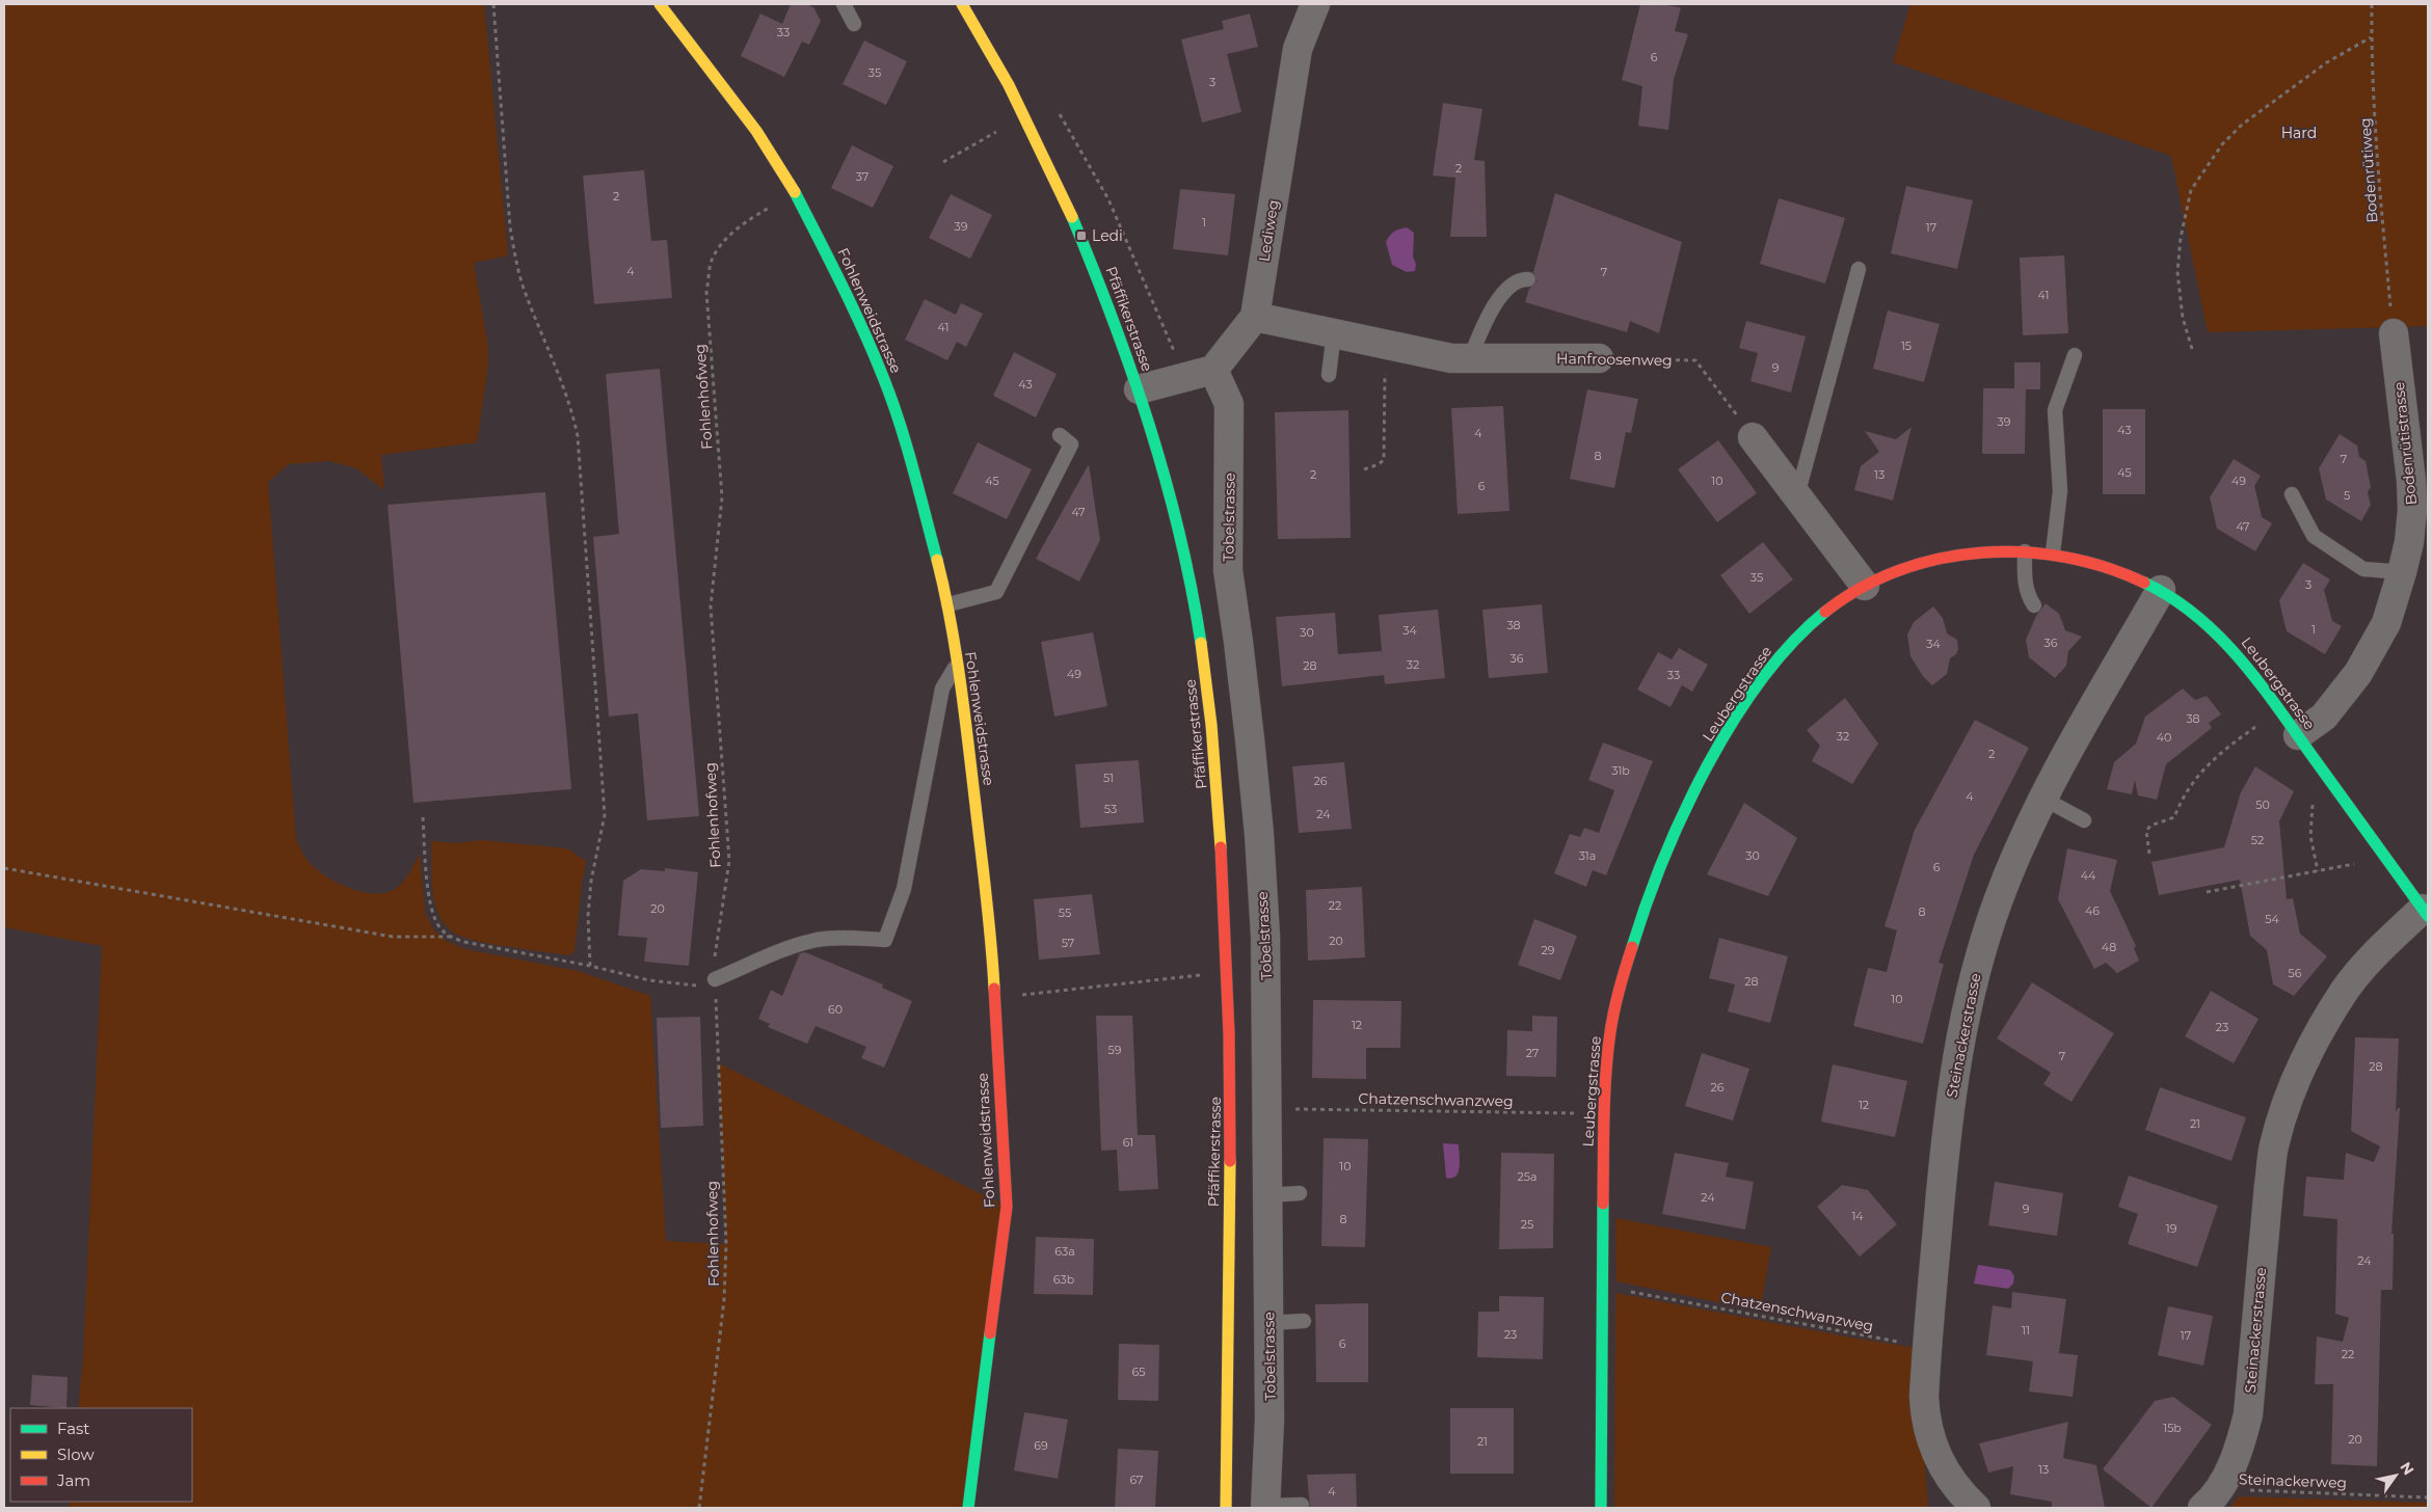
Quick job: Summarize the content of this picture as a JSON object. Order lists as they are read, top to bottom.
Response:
{
  "streets": {
    "street": [
      "Lediweg",
      "Fohlenweidstrasse",
      "Pfäffikerstrasse",
      "Hanfroosenweg",
      "Bodenrütistrasse",
      "Tobelstrasse",
      "Leubergstrasse",
      "Steinackerstrasse"
    ],
    "path": [
      "Bodenrütiweg",
      "Fohlenhofweg",
      "Chatzenschwanzweg",
      "Steinackerweg"
    ]
  },
  "crossings": [
    ["Bodenrütiweg", "Bodenrütistrasse"],
    ["Lediweg", "Hanfroosenweg"],
    ["Lediweg", "Tobelstrasse"],
    ["Fohlenweidstrasse", "Fohlenhofweg"],
    ["Bodenrütistrasse", "Leubergstrasse"],
    ["Tobelstrasse", "Chatzenschwanzweg"],
    ["Leubergstrasse", "Steinackerstrasse"],
    ["Leubergstrasse", "Chatzenschwanzweg"],
    ["Steinackerstrasse", "Chatzenschwanzweg"],
    ["Steinackerstrasse", "Steinackerweg"]
  ],
  "parks": ["Hard"],
  "places": {
    "transit": ["Ledi"]
  },
  "house_numbers": [
    "33",
    "6",
    "35",
    "3",
    "2",
    "37",
    "2",
    "1",
    "39",
    "17",
    "4",
    "7",
    "41",
    "41",
    "15",
    "9",
    "43",
    "39",
    "43",
    "4",
    "8",
    "7",
    "45",
    "2",
    "13",
    "45",
    "10",
    "49",
    "6",
    "5",
    "47",
    "47",
    "35",
    "3",
    "38",
    "1",
    "34",
    "30",
    "36",
    "34",
    "36",
    "32",
    "28",
    "49",
    "33",
    "38",
    "32",
    "40",
    "2",
    "31b",
    "51",
    "26",
    "4",
    "50",
    "53",
    "24",
    "52",
    "31a",
    "30",
    "6",
    "44",
    "22",
    "20",
    "46",
    "8",
    "55",
    "54",
    "20",
    "57",
    "48",
    "29",
    "56",
    "28",
    "10",
    "60",
    "12",
    "23",
    "59",
    "27",
    "7",
    "28",
    "26",
    "12",
    "21",
    "61",
    "10",
    "25a",
    "24",
    "9",
    "14",
    "8",
    "25",
    "19",
    "63a",
    "24",
    "63b",
    "11",
    "23",
    "17",
    "6",
    "22",
    "65",
    "15b",
    "20",
    "21",
    "69",
    "13",
    "67",
    "4"
  ],
  "legend": ["Fast", "Slow", "Jam"],
  "north": "top right"
}
